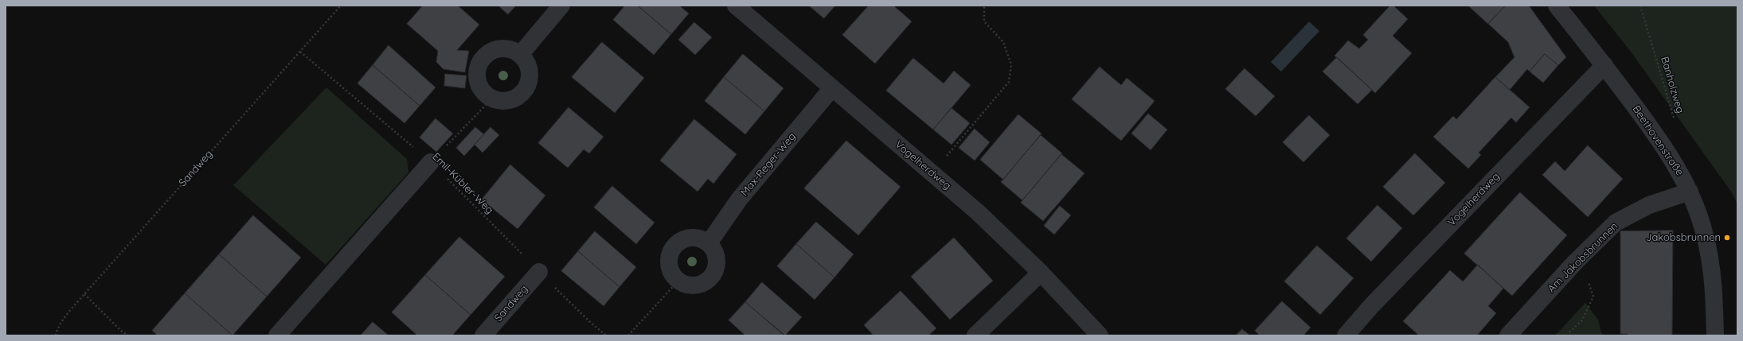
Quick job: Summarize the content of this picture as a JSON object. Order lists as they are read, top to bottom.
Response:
{
  "streets": {
    "street": [
      "Beethovenstraße",
      "Max-Reger-Weg",
      "Vogelherdweg",
      "Sandweg",
      "Am Jakobsbrunnen"
    ],
    "path": ["Banholzweg", "Emil-Kübler-Weg"]
  },
  "crossings": [
    ["Beethovenstraße", "Vogelherdweg"],
    ["Beethovenstraße", "Am Jakobsbrunnen"],
    ["Max-Reger-Weg", "Vogelherdweg"],
    ["Sandweg", "Emil-Kübler-Weg"]
  ],
  "places": ["Jakobsbrunnen"]
}
